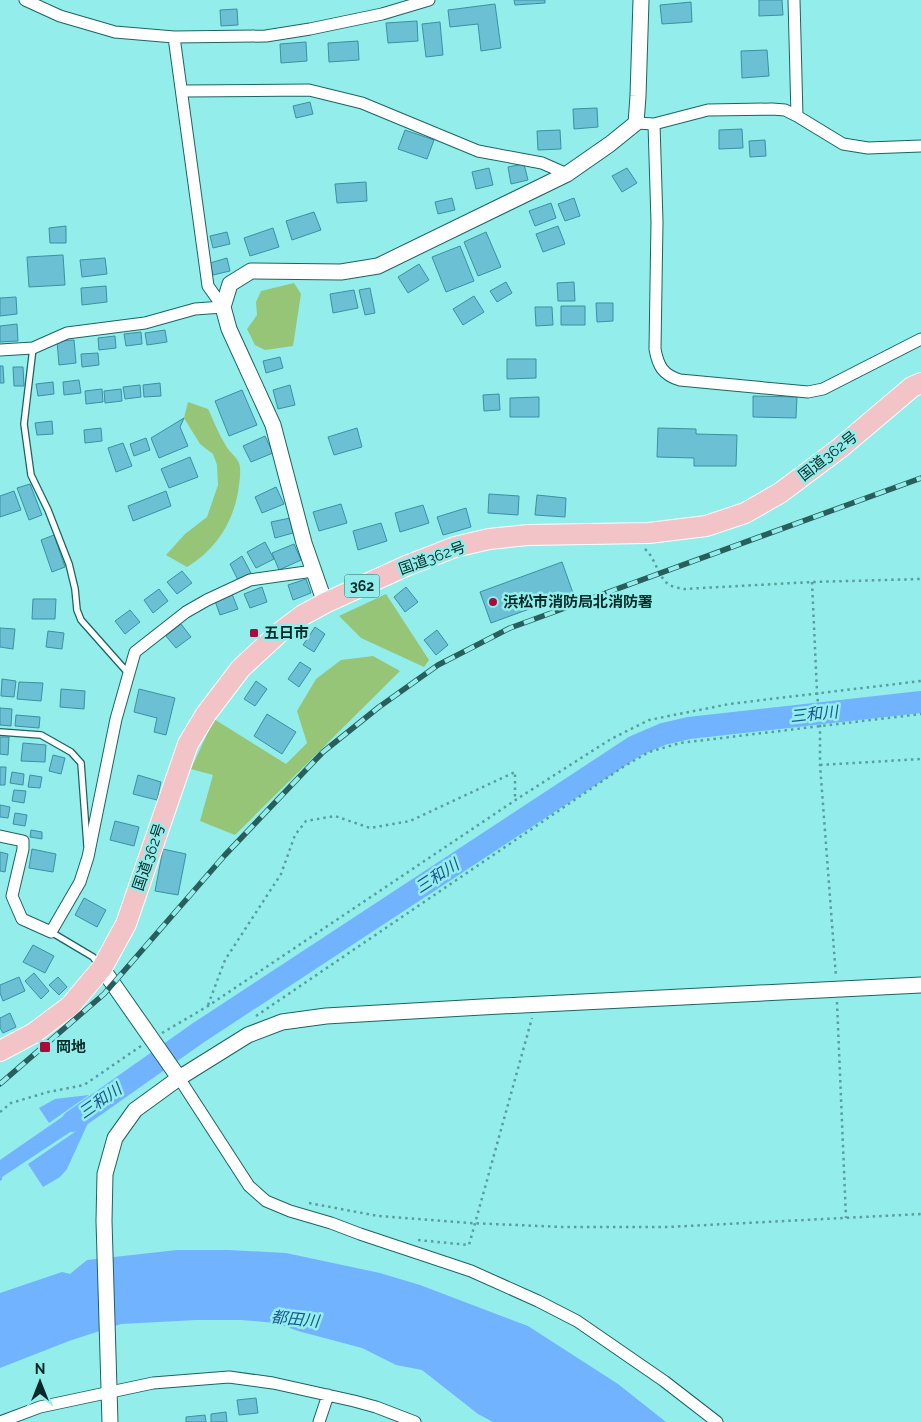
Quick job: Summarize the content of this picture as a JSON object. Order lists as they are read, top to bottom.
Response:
{
  "streets": {
    "highway": ["国道362号", "362"]
  },
  "water": ["三和川", "都田川"],
  "places": {
    "other": ["浜松市消防局北消防署"],
    "transit": ["五日市", "岡地"]
  },
  "north": "top"
}
